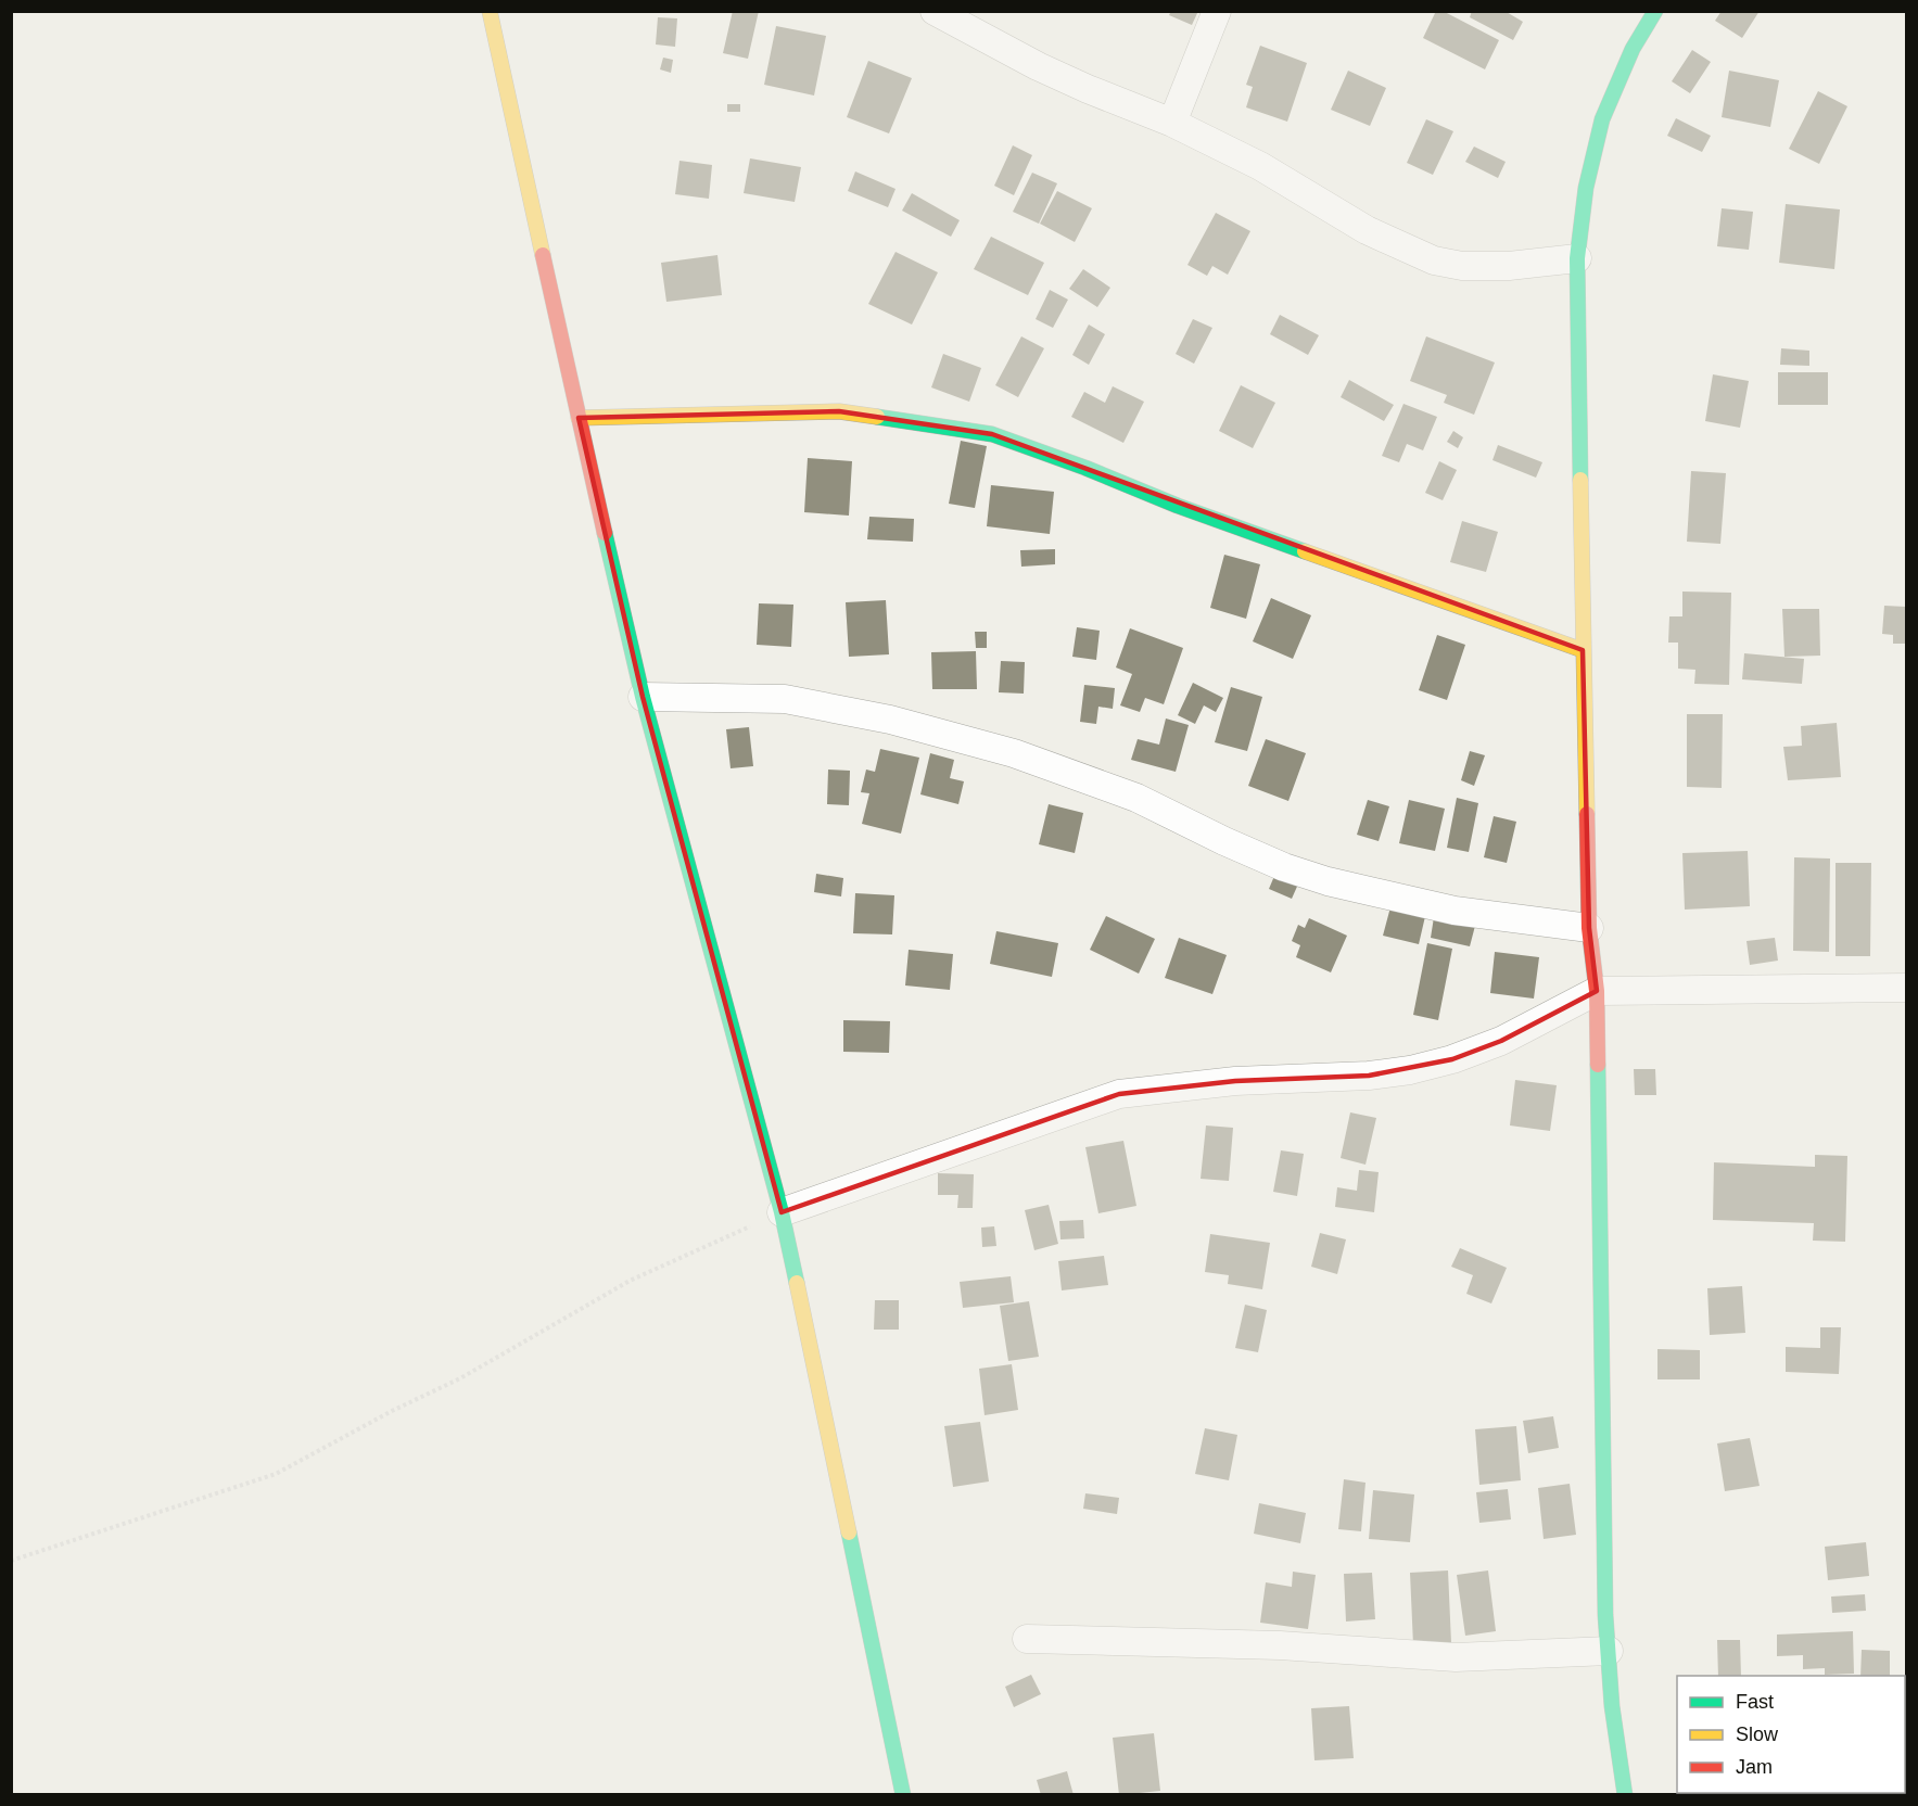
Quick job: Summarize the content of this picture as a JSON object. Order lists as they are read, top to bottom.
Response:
{
  "legend": ["Fast", "Slow", "Jam"]
}
